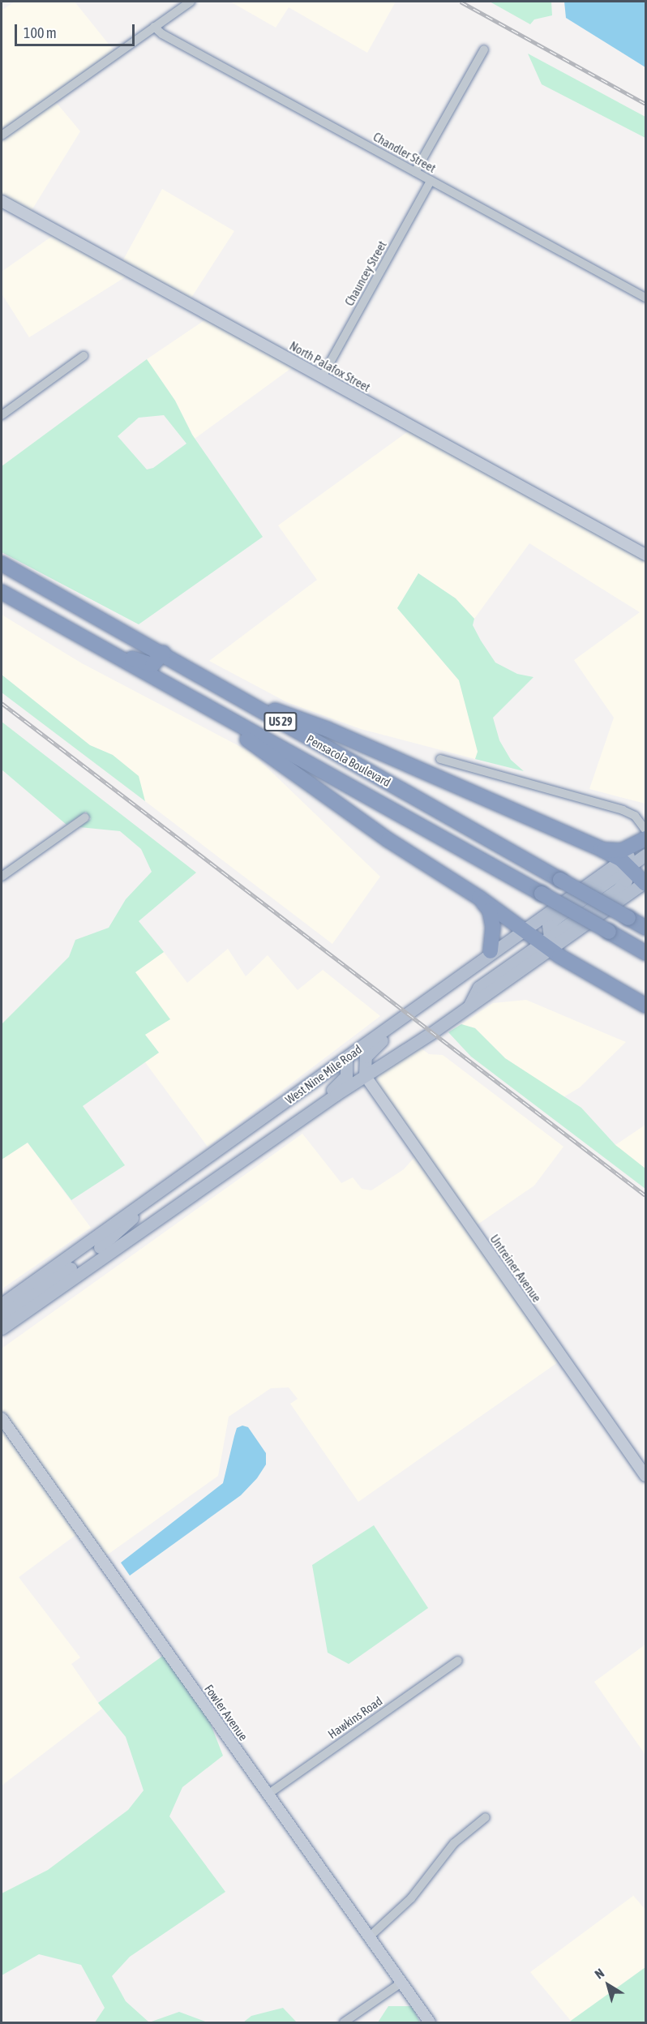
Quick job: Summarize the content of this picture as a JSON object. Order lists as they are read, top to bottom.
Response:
{
  "streets": {
    "highway": ["US 29", "Pensacola Boulevard"],
    "main road": ["West Nine Mile Road"],
    "street": [
      "Chandler Street",
      "Chauncey Street",
      "North Palafox Street",
      "Untreiner Avenue",
      "Fowler Avenue",
      "Hawkins Road"
    ]
  },
  "crossings": [
    ["Chandler Street", "Chauncey Street"],
    ["Chauncey Street", "North Palafox Street"],
    ["West Nine Mile Road", "Untreiner Avenue"],
    ["Fowler Avenue", "Hawkins Road"]
  ],
  "scale_bar": "100 m",
  "north": "top left"
}
